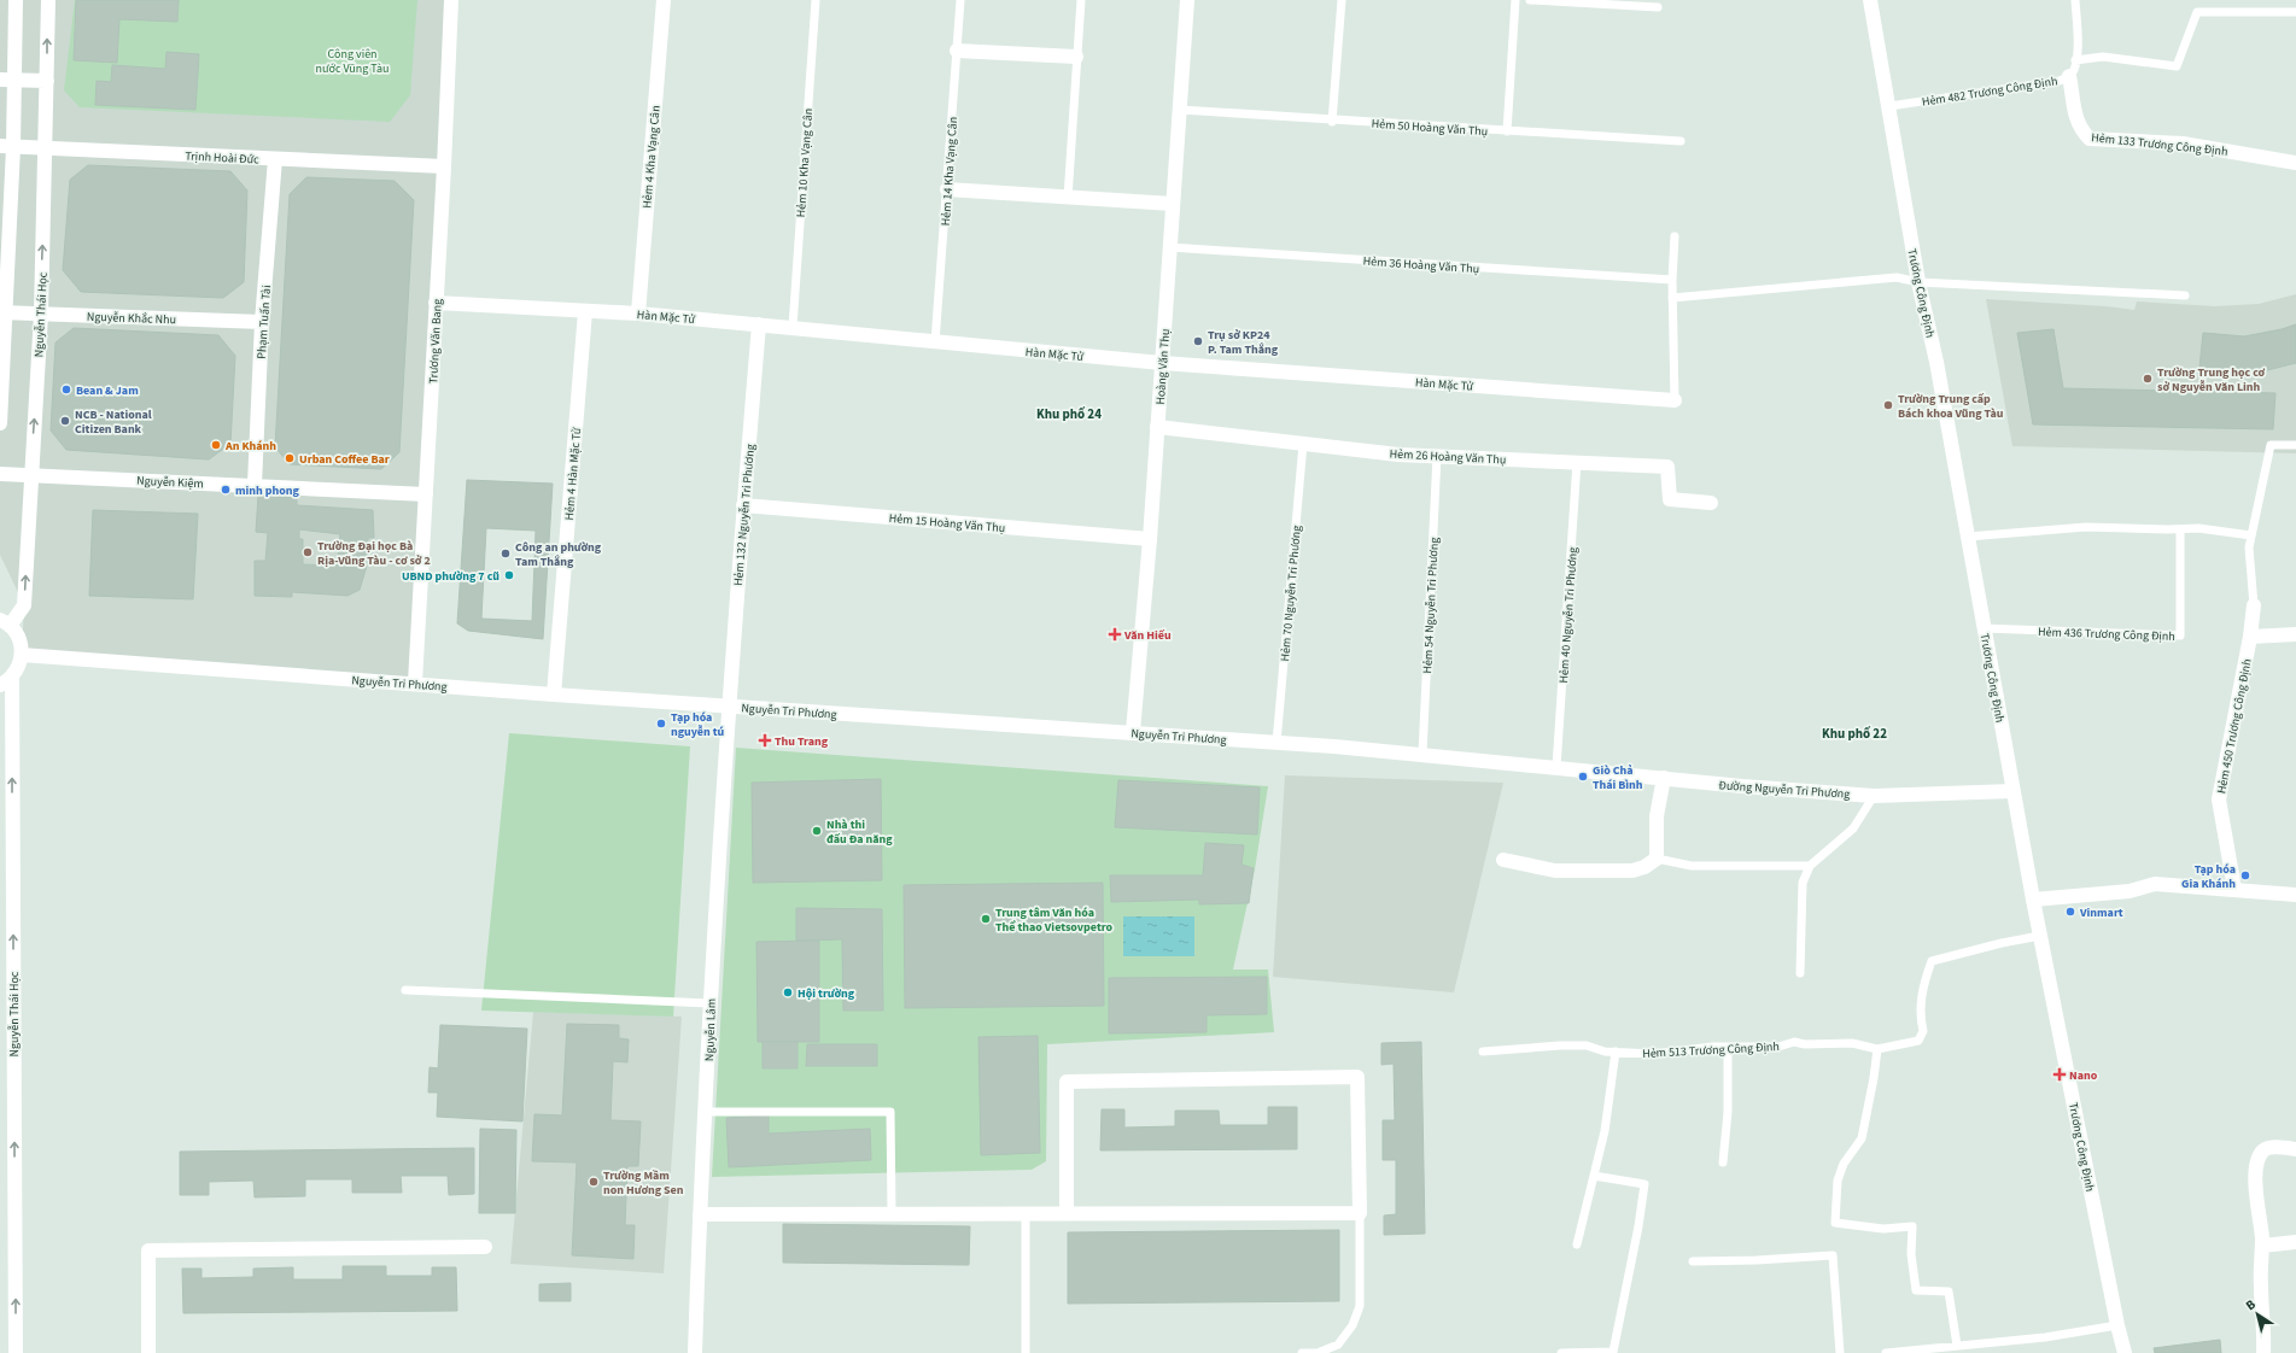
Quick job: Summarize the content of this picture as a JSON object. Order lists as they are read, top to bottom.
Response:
{
  "streets": {
    "street": [
      "Hẻm 133 Trương Công Định",
      "Trịnh Hoài Đức",
      "Hẻm 4 Kha Vạng Cân",
      "Trương Công Định",
      "Nguyễn Thái Học",
      "Hàn Mặc Tử",
      "Nguyễn Khắc Nhu",
      "Phạm Tuấn Tài",
      "Trương Văn Bang",
      "Hoàng Văn Thụ",
      "Hẻm 26 Hoàng Văn Thụ",
      "Hẻm 4 Hàn Mặc Tử",
      "Nguyễn Kiệm",
      "Hẻm 132 Nguyễn Tri Phương",
      "Hẻm 15 Hoàng Văn Thụ",
      "Nguyễn Tri Phương",
      "Hẻm 450 Trương Công Định",
      "Đường Nguyễn Tri Phương",
      "Nguyễn Lâm"
    ],
    "lane": [
      "Hẻm 482 Trương Công Định",
      "Hẻm 50 Hoàng Văn Thụ",
      "Hẻm 10 Kha Vạng Cân",
      "Hẻm 14 Kha Vạng Cân",
      "Hẻm 36 Hoàng Văn Thụ",
      "Hẻm 70 Nguyễn Tri Phương",
      "Hẻm 54 Nguyễn Tri Phương",
      "Hẻm 40 Nguyễn Tri Phương",
      "Hẻm 436 Trương Công Định",
      "Hẻm 513 Trương Công Định"
    ]
  },
  "crossings": [
    ["Hẻm 482 Trương Công Định", "Hẻm 133 Trương Công Định"],
    ["Hẻm 482 Trương Công Định", "Trương Công Định"],
    ["Hẻm 50 Hoàng Văn Thụ", "Hoàng Văn Thụ"],
    ["Trịnh Hoài Đức", "Nguyễn Thái Học"],
    ["Trịnh Hoài Đức", "Phạm Tuấn Tài"],
    ["Trịnh Hoài Đức", "Trương Văn Bang"],
    ["Hẻm 4 Kha Vạng Cân", "Hàn Mặc Tử"],
    ["Hẻm 10 Kha Vạng Cân", "Hàn Mặc Tử"],
    ["Hẻm 14 Kha Vạng Cân", "Hàn Mặc Tử"],
    ["Hẻm 36 Hoàng Văn Thụ", "Hoàng Văn Thụ"],
    ["Trương Công Định", "Hẻm 436 Trương Công Định"],
    ["Trương Công Định", "Đường Nguyễn Tri Phương"],
    ["Trương Công Định", "Hẻm 513 Trương Công Định"],
    ["Nguyễn Thái Học", "Nguyễn Khắc Nhu"],
    ["Nguyễn Thái Học", "Nguyễn Kiệm"],
    ["Hàn Mặc Tử", "Trương Văn Bang"],
    ["Hàn Mặc Tử", "Hoàng Văn Thụ"],
    ["Hàn Mặc Tử", "Hẻm 4 Hàn Mặc Tử"],
    ["Hàn Mặc Tử", "Hẻm 132 Nguyễn Tri Phương"],
    ["Nguyễn Khắc Nhu", "Phạm Tuấn Tài"],
    ["Phạm Tuấn Tài", "Nguyễn Kiệm"],
    ["Trương Văn Bang", "Nguyễn Kiệm"],
    ["Trương Văn Bang", "Nguyễn Tri Phương"],
    ["Hoàng Văn Thụ", "Hẻm 26 Hoàng Văn Thụ"],
    ["Hoàng Văn Thụ", "Hẻm 15 Hoàng Văn Thụ"],
    ["Hoàng Văn Thụ", "Nguyễn Tri Phương"],
    ["Hẻm 26 Hoàng Văn Thụ", "Hẻm 70 Nguyễn Tri Phương"],
    ["Hẻm 26 Hoàng Văn Thụ", "Hẻm 54 Nguyễn Tri Phương"],
    ["Hẻm 26 Hoàng Văn Thụ", "Hẻm 40 Nguyễn Tri Phương"],
    ["Hẻm 4 Hàn Mặc Tử", "Nguyễn Tri Phương"],
    ["Hẻm 132 Nguyễn Tri Phương", "Hẻm 15 Hoàng Văn Thụ"],
    ["Hẻm 132 Nguyễn Tri Phương", "Nguyễn Tri Phương"],
    ["Hẻm 132 Nguyễn Tri Phương", "Nguyễn Lâm"],
    ["Hẻm 70 Nguyễn Tri Phương", "Nguyễn Tri Phương"],
    ["Hẻm 54 Nguyễn Tri Phương", "Nguyễn Tri Phương"],
    ["Hẻm 40 Nguyễn Tri Phương", "Nguyễn Tri Phương"],
    ["Hẻm 40 Nguyễn Tri Phương", "Đường Nguyễn Tri Phương"],
    ["Nguyễn Tri Phương", "Đường Nguyễn Tri Phương"],
    ["Nguyễn Tri Phương", "Nguyễn Lâm"]
  ],
  "one_way": ["Nguyễn Thái Học"],
  "districts": ["Khu phố 24", "Khu phố 22"],
  "parks": ["Công viên nước Vũng Tàu"],
  "places": {
    "other": [
      "Trụ sở KP24 P. Tam Thắng",
      "Trường Trung học cơ sở Nguyễn Văn Linh",
      "Bean & Jam",
      "Trường Trung cấp Bách khoa Vũng Tàu",
      "NCB - National Citizen Bank",
      "An Khánh",
      "Urban Coffee Bar",
      "minh phong",
      "Trường Đại học Bà Rịa-Vũng Tàu - cơ sở 2",
      "Công an phường Tam Thắng",
      "UBND phường 7 cũ",
      "Tạp hóa nguyễn tú",
      "Giò Chả Thái Bình",
      "Nhà thi đấu Đa năng",
      "Tạp hóa Gia Khánh",
      "Vinmart",
      "Trung tâm Văn hóa Thể thao Vietsovpetro",
      "Hội trường",
      "Trường Mầm non Hương Sen"
    ],
    "health": ["Văn Hiếu", "Thu Trang", "Nano"]
  },
  "north": "top left"
}
